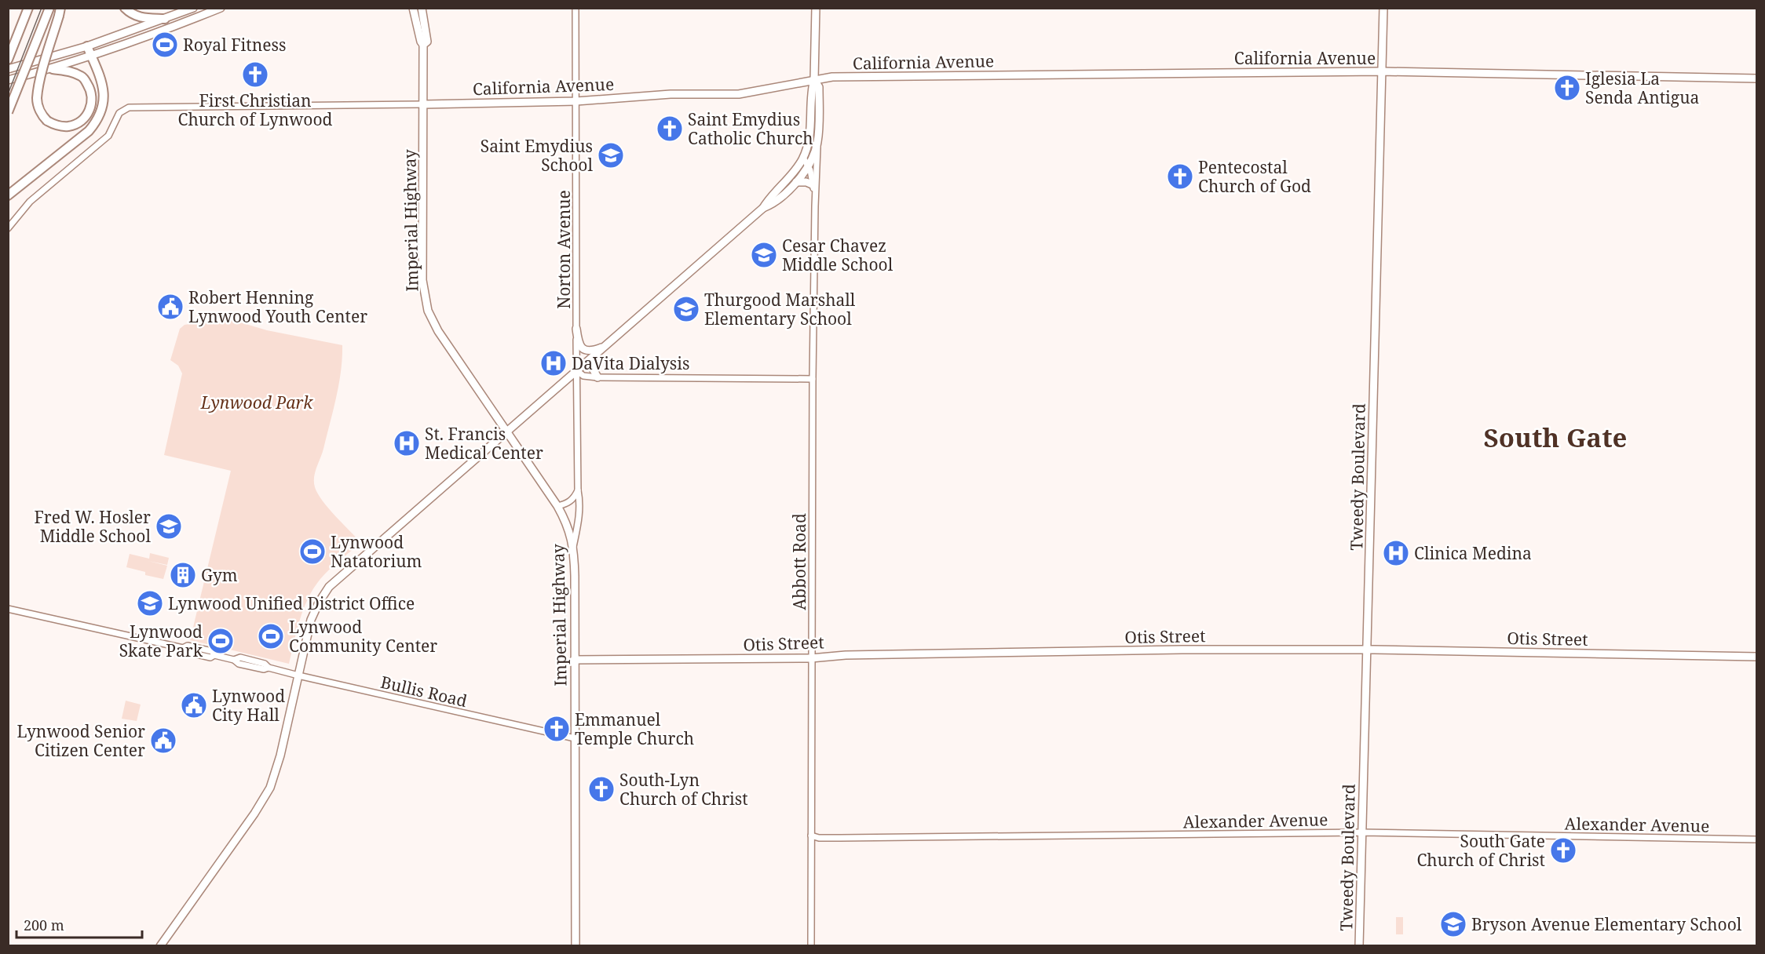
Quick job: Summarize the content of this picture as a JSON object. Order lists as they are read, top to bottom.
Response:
{
  "streets": {
    "main road": [
      "California Avenue",
      "Imperial Highway",
      "Tweedy Boulevard",
      "Otis Street"
    ],
    "street": [
      "Norton Avenue",
      "Abbott Road",
      "Bullis Road",
      "Alexander Avenue"
    ]
  },
  "crossings": [
    ["California Avenue", "Imperial Highway"],
    ["California Avenue", "Norton Avenue"],
    ["California Avenue", "Tweedy Boulevard"],
    ["Imperial Highway", "Norton Avenue"],
    ["Imperial Highway", "Otis Street"],
    ["Imperial Highway", "Bullis Road"],
    ["Tweedy Boulevard", "Otis Street"],
    ["Tweedy Boulevard", "Alexander Avenue"],
    ["Abbott Road", "Otis Street"],
    ["Abbott Road", "Alexander Avenue"]
  ],
  "districts": ["South Gate"],
  "parks": ["Lynwood Park"],
  "places": {
    "sports": [
      "Royal Fitness",
      "Lynwood Natatorium",
      "Lynwood Community Center",
      "Lynwood Skate Park"
    ],
    "church": [
      "First Christian Church of Lynwood",
      "Iglesia La Senda Antigua",
      "Saint Emydius Catholic Church",
      "Pentecostal Church of God",
      "Emmanuel Temple Church",
      "South-Lyn Church of Christ",
      "South Gate Church of Christ"
    ],
    "school or university": [
      "Saint Emydius School",
      "Cesar Chavez Middle School",
      "Thurgood Marshall Elementary School",
      "Fred W. Hosler Middle School",
      "Lynwood Unified District Office",
      "Bryson Avenue Elementary School"
    ],
    "public building": ["Robert Henning Lynwood Youth Center", "Lynwood City Hall", "Lynwood Senior Citizen Center"],
    "hospital": ["DaVita Dialysis", "St. Francis Medical Center", "Clinica Medina"],
    "building": ["Gym"]
  },
  "scale_bar": "200 m"
}
